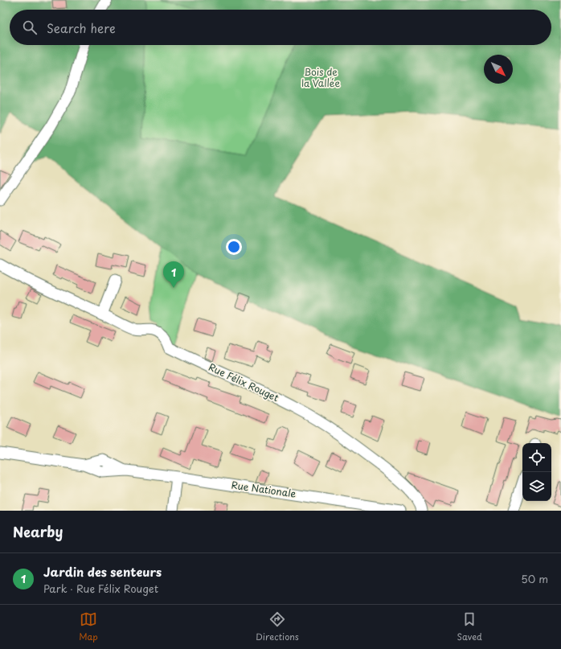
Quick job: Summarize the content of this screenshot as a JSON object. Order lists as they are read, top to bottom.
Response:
{
  "streets": {
    "street": ["Rue Félix Rouget", "Rue Nationale"]
  },
  "parks": ["Bois de la Vallée"],
  "north": "bottom right",
  "page": {
    "search": "Search here",
    "pins": "1",
    "heading": "Nearby",
    "list": [
      {
        "mark": "1",
        "name": "Jardin des senteurs",
        "note": "Park · Rue Félix Rouget",
        "value": "50 m"
      }
    ],
    "nav": ["Map", "Directions", "Saved"]
  }
}
